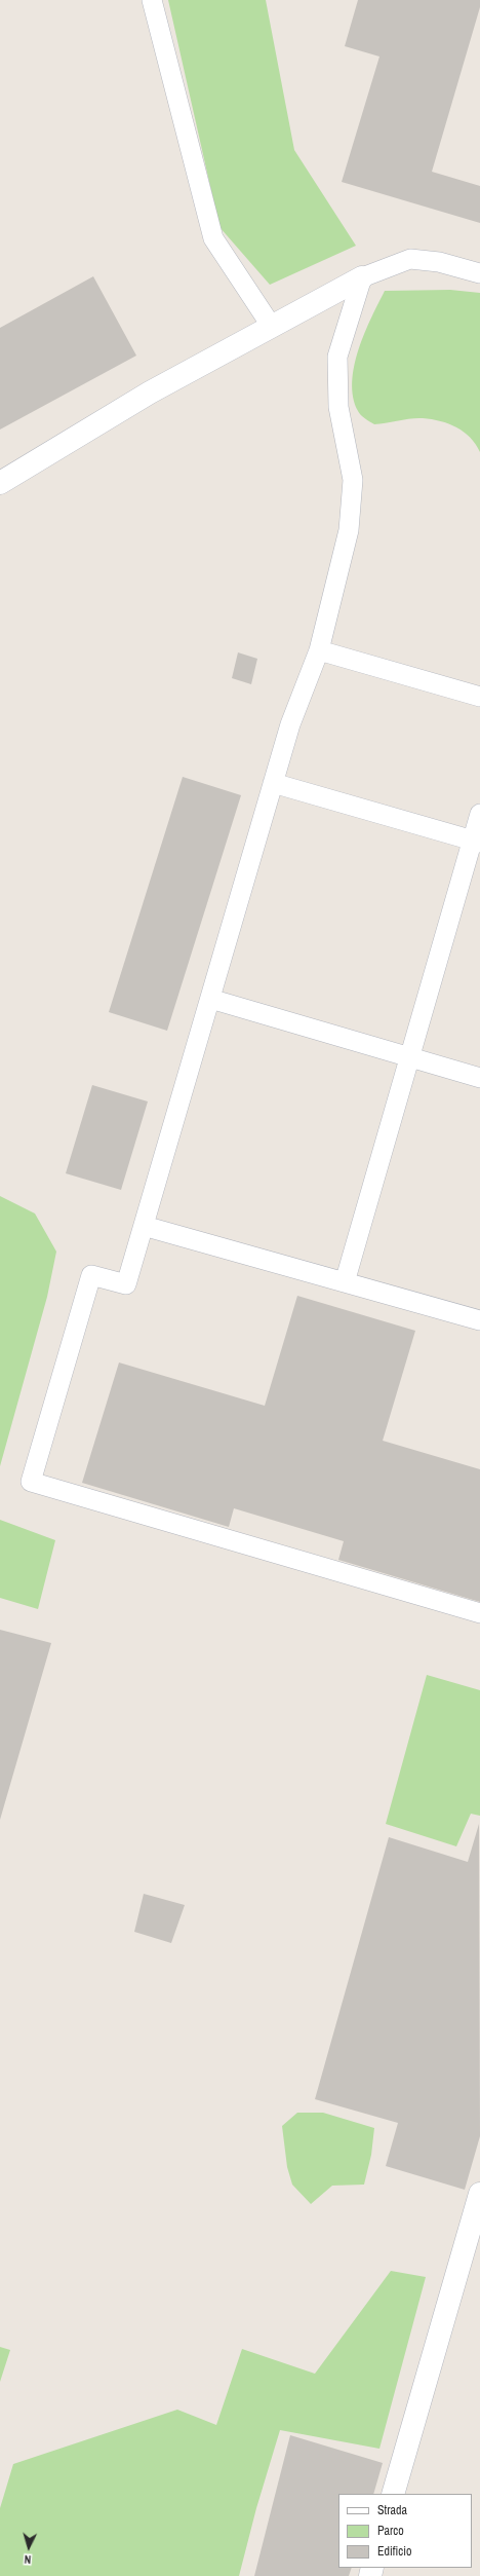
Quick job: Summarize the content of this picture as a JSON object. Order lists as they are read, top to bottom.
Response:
{
  "legend": ["Strada", "Parco", "Edificio"],
  "north": "bottom"
}
